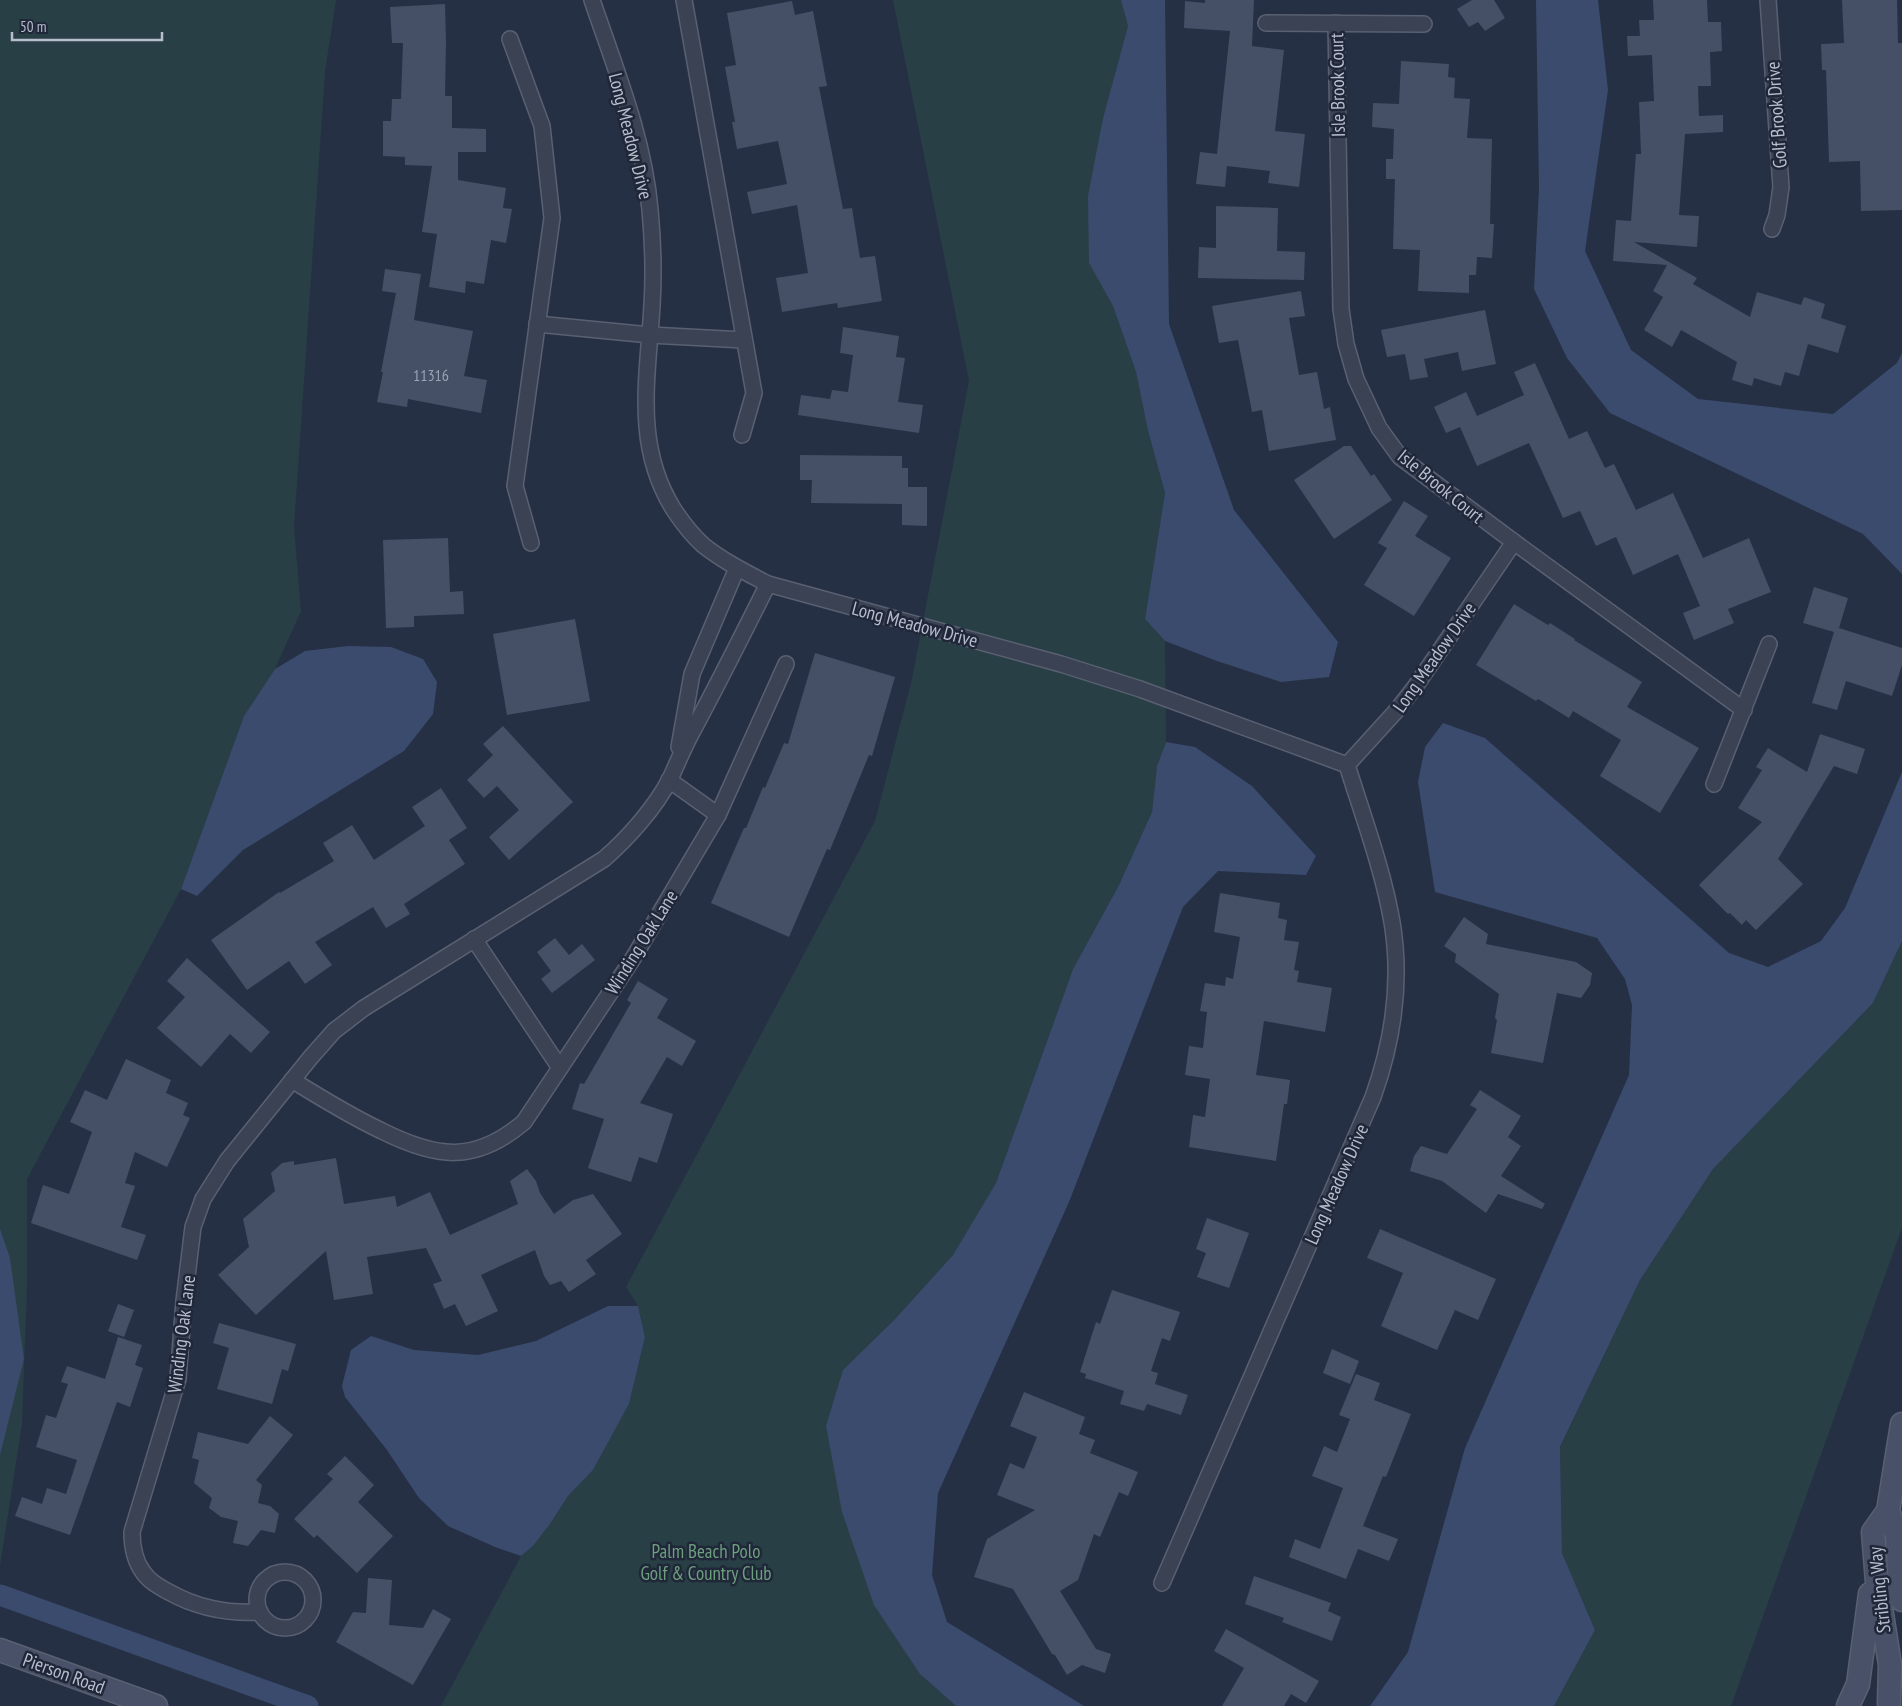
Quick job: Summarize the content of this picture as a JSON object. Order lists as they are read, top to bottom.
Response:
{
  "streets": {
    "street": [
      "Isle Brook Court",
      "Golf Brook Drive",
      "Long Meadow Drive",
      "Winding Oak Lane",
      "Stribling Way",
      "Pierson Road"
    ]
  },
  "crossings": [
    ["Isle Brook Court", "Long Meadow Drive"],
    ["Long Meadow Drive", "Winding Oak Lane"]
  ],
  "parks": ["Palm Beach Polo Golf & Country Club"],
  "house_numbers": ["11316"],
  "scale_bar": "50 m"
}
